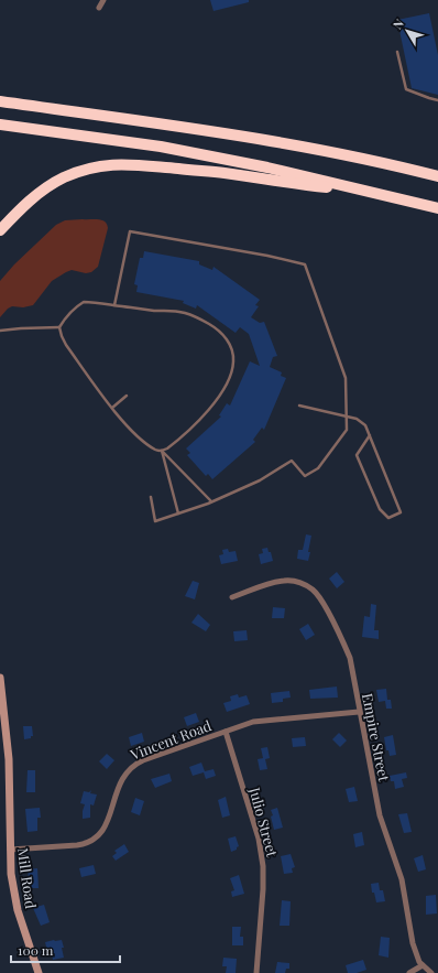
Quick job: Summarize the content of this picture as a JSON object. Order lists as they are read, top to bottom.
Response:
{
  "streets": {
    "main road": ["Mill Road"],
    "street": ["Empire Street", "Vincent Road", "Julio Street"]
  },
  "crossings": [
    ["Empire Street", "Vincent Road"],
    ["Vincent Road", "Julio Street"],
    ["Vincent Road", "Mill Road"]
  ],
  "scale_bar": "100 m",
  "north": "top left"
}
